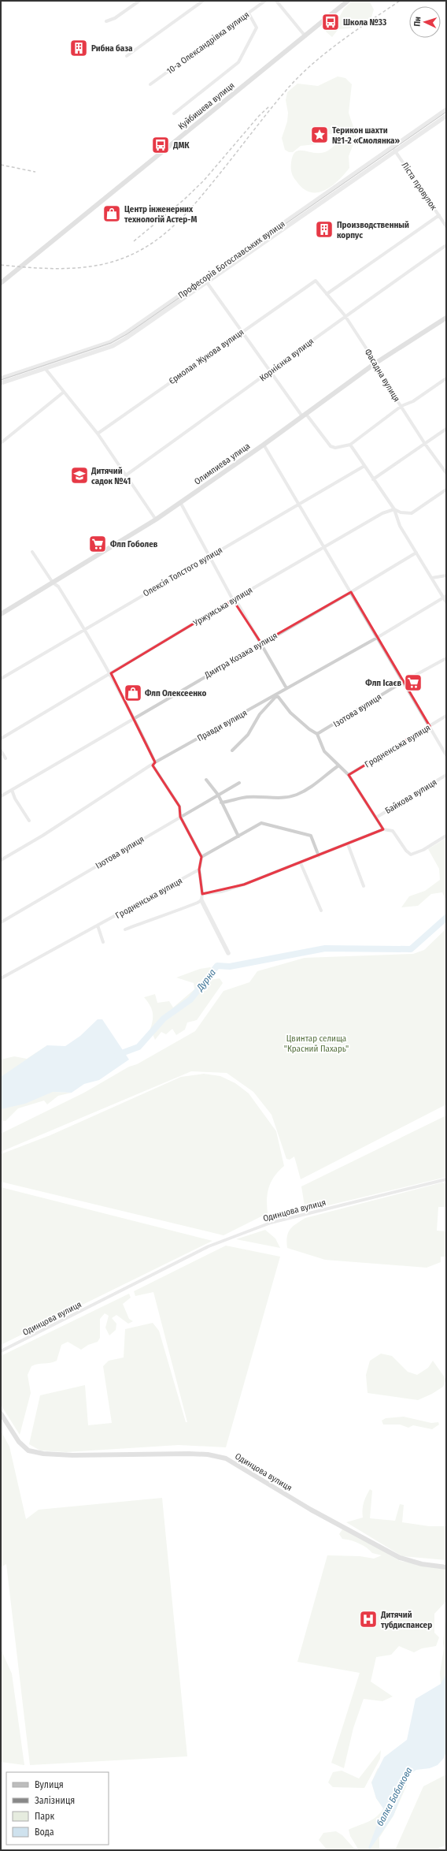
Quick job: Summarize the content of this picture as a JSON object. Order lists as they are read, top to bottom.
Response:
{
  "streets": {
    "main road": ["Куйбишева вулиця", "Олимпиева улица", "Одинцова вулиця"],
    "street": [
      "10-а Олександрівка вулиця",
      "Ліста провулок",
      "Професорів Богославських вулиця",
      "Єрмолая Жукова вулиця",
      "Корнієнка вулиця",
      "Фасадна вулиця",
      "Олексія Толстого вулиця",
      "Уржумська вулиця",
      "Дмитра Козака вулиця",
      "Ізотова вулиця",
      "Правди вулиця",
      "Гродненська вулиця",
      "Байкова вулиця"
    ]
  },
  "crossings": [
    ["Ліста провулок", "Професорів Богославських вулиця"],
    ["Єрмолая Жукова вулиця", "Фасадна вулиця"],
    ["Корнієнка вулиця", "Фасадна вулиця"],
    ["Фасадна вулиця", "Олимпиева улица"]
  ],
  "water": ["Дурна", "балка Бабакова"],
  "parks": ["Цвинтар селища \"Красний Пахарь\""],
  "places": {
    "bus stop": ["Школа №33", "ДМК"],
    "building": ["Рибна база", "Производственный корпус"],
    "place": ["Терикон шахти №1-2 «Смолянка»"],
    "shop": ["Центр інженерних технологій Астер-М", "Флп Олексеенко"],
    "school or university": ["Дитячий садок №41"],
    "supermarket": ["Флп Гоболев", "Флп Ісаєв"],
    "hospital": ["Дитячий тубдиспансер"]
  },
  "legend": [
    "Вулиця",
    "Залізниця",
    "Парк",
    "Вода"
  ],
  "north": "left"
}
